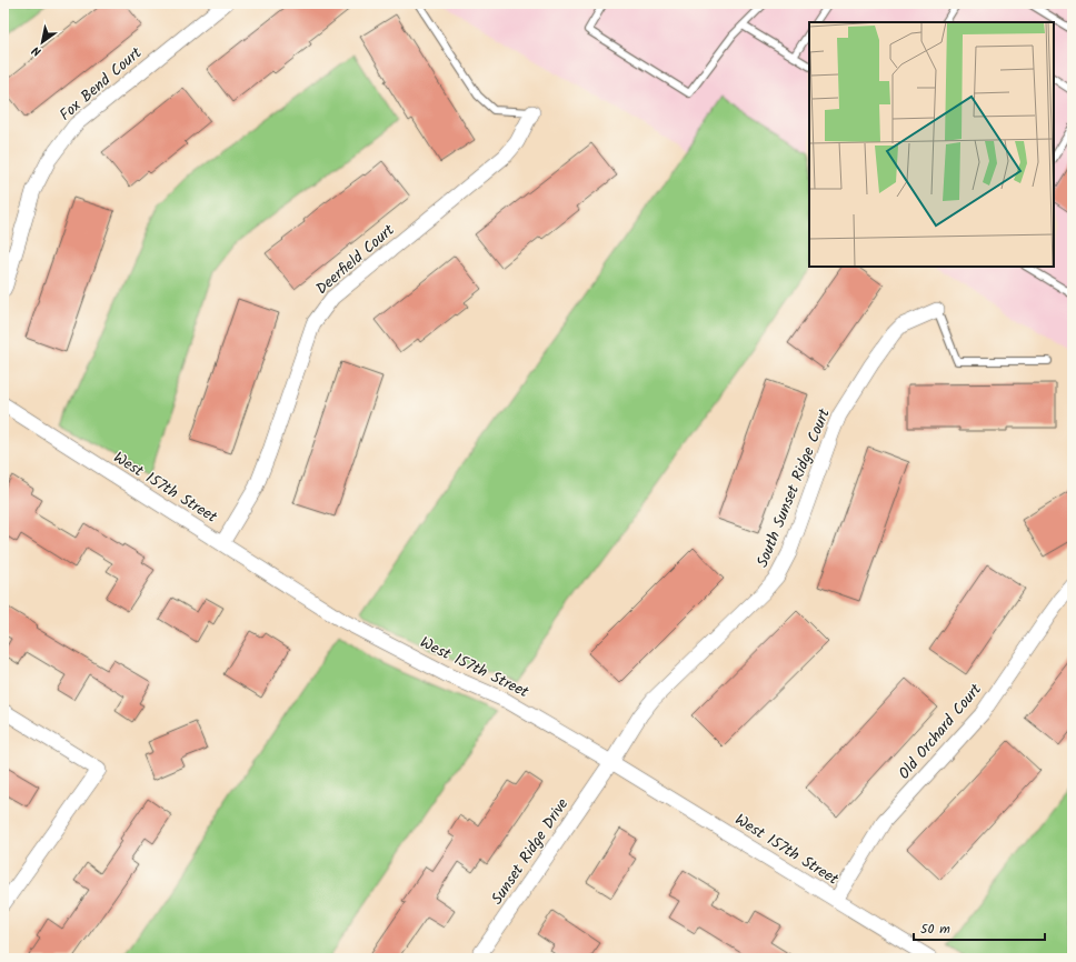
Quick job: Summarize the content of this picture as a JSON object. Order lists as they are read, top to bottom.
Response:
{
  "streets": {
    "street": [
      "Fox Bend Court",
      "Deerfield Court",
      "West 157th Street",
      "South Sunset Ridge Court",
      "Old Orchard Court",
      "Sunset Ridge Drive"
    ]
  },
  "crossings": [
    ["Deerfield Court", "West 157th Street"],
    ["West 157th Street", "South Sunset Ridge Court"],
    ["West 157th Street", "Old Orchard Court"],
    ["West 157th Street", "Sunset Ridge Drive"],
    ["South Sunset Ridge Court", "Sunset Ridge Drive"]
  ],
  "scale_bar": "50 m",
  "north": "bottom left"
}
